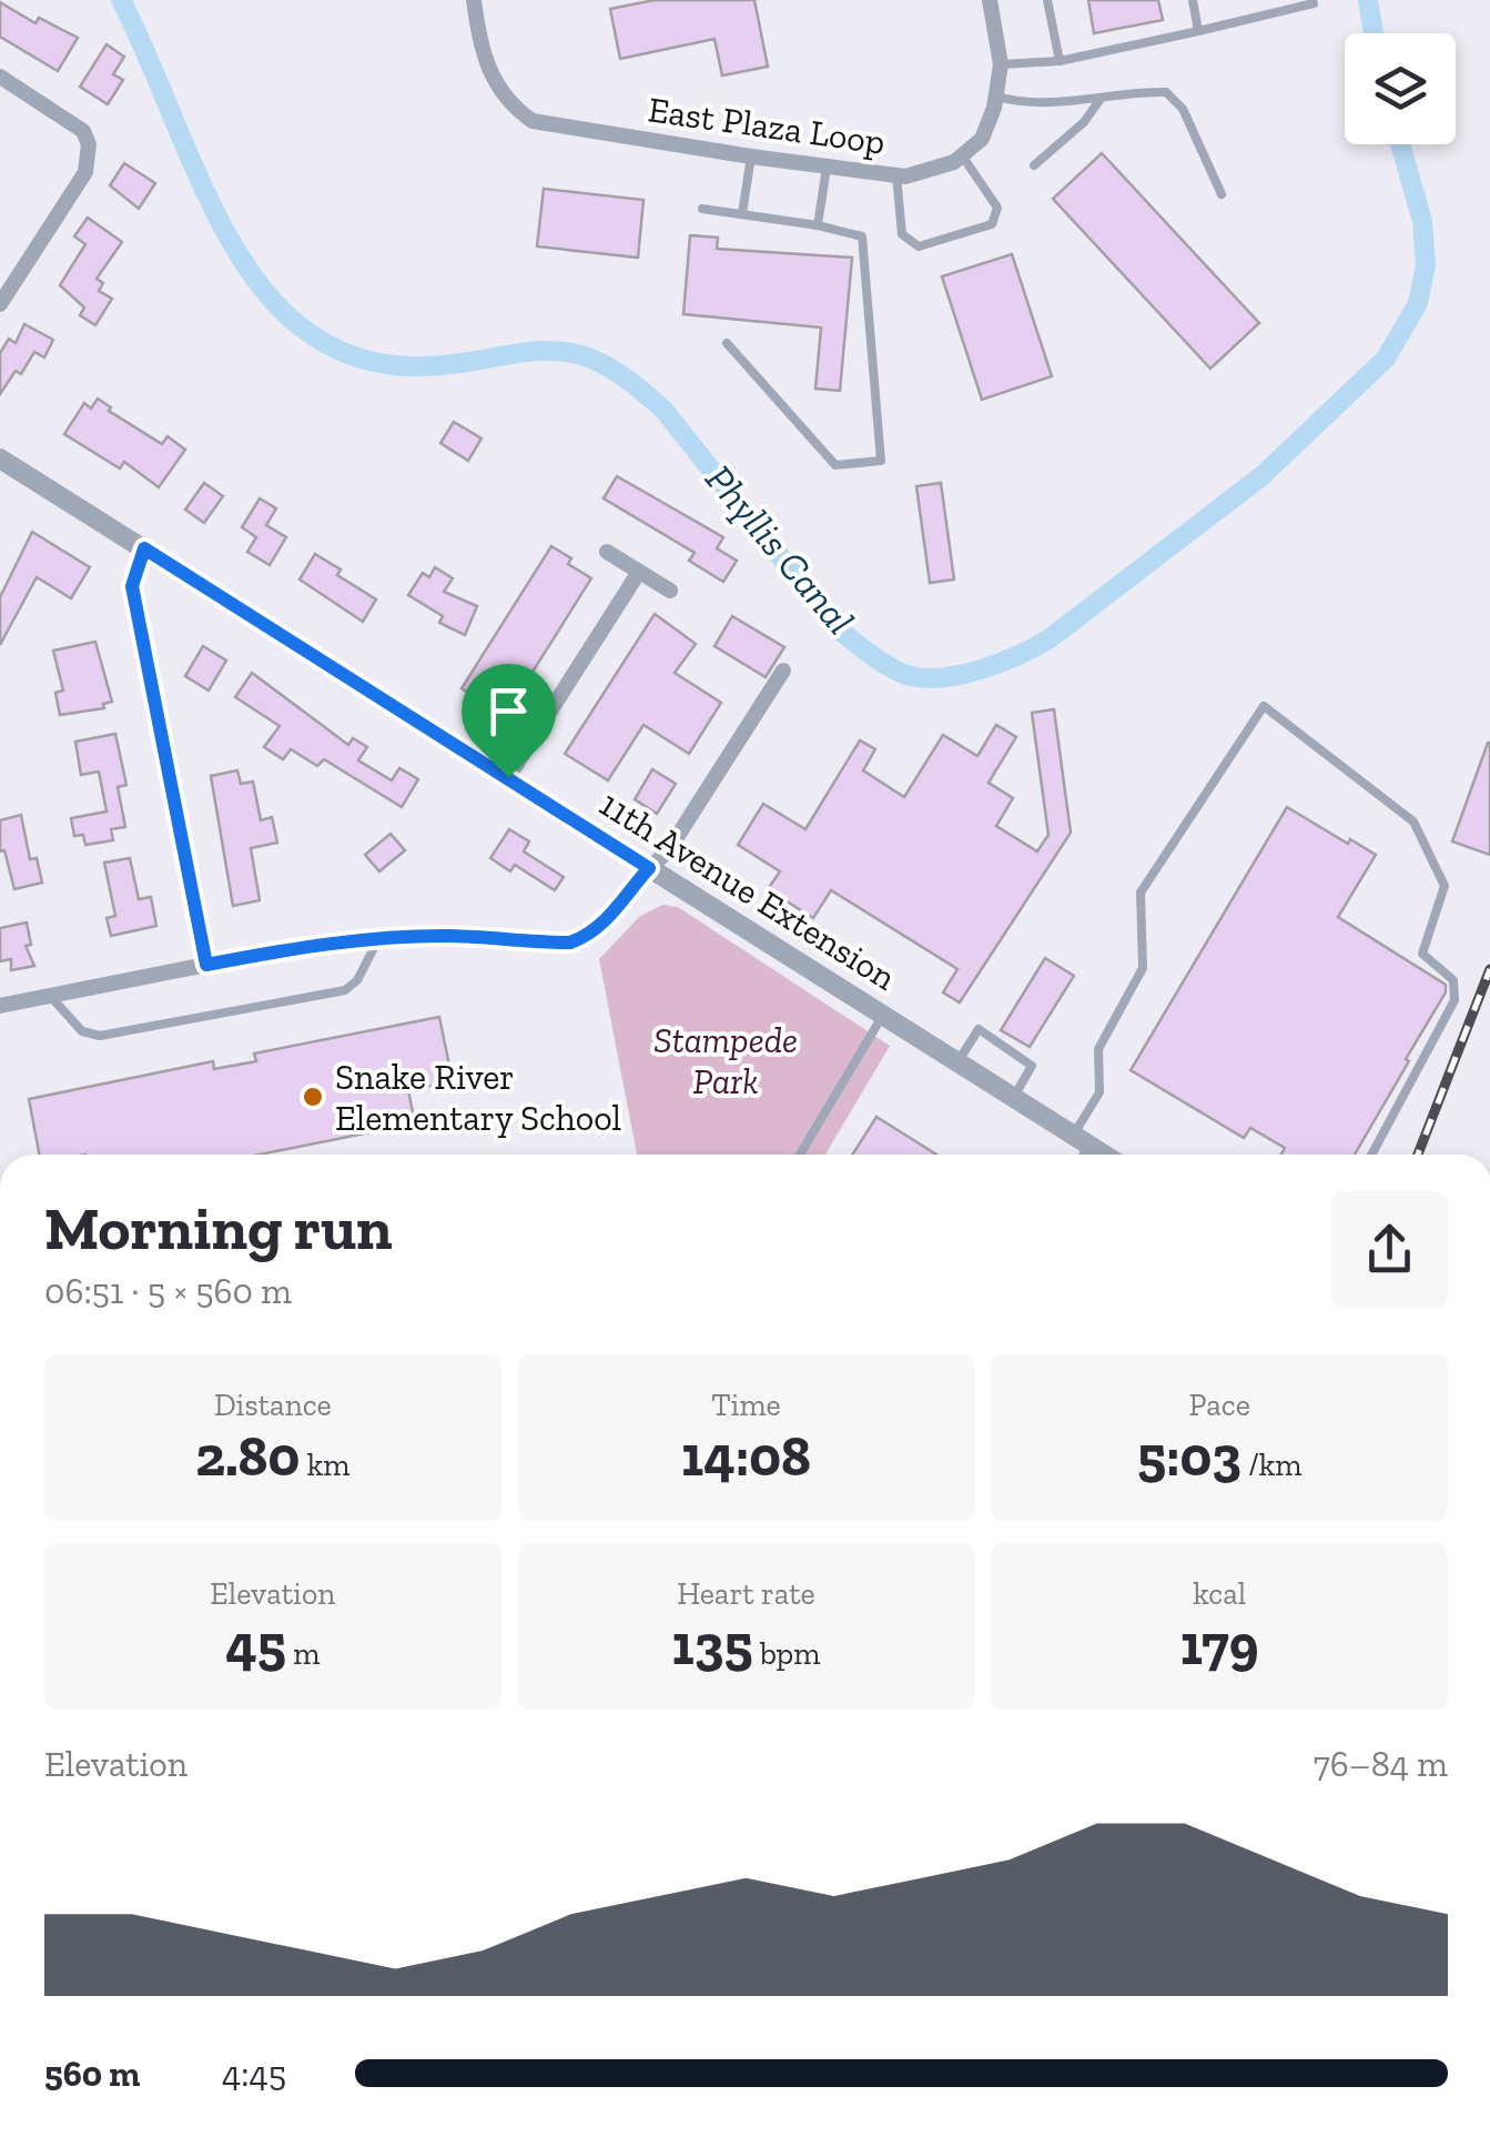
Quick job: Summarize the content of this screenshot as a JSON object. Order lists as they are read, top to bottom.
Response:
{
  "streets": {
    "street": ["East Plaza Loop", "11th Avenue Extension"]
  },
  "water": ["Phyllis Canal"],
  "parks": ["Stampede Park"],
  "places": ["Snake River Elementary School"],
  "page": {
    "heading": ["Morning run", "06:51 · 5 × 560 m"],
    "stats": [
      ["Distance", "2.80 km"],
      ["Time", "14:08"],
      ["Pace", "5:03 /km"],
      ["Elevation", "45 m"],
      ["Heart rate", "135 bpm"],
      ["kcal", "179"]
    ],
    "chart": ["Elevation", "76–84 m"],
    "list": [
      {
        "name": "560 m",
        "note": "4:45"
      }
    ]
  }
}
